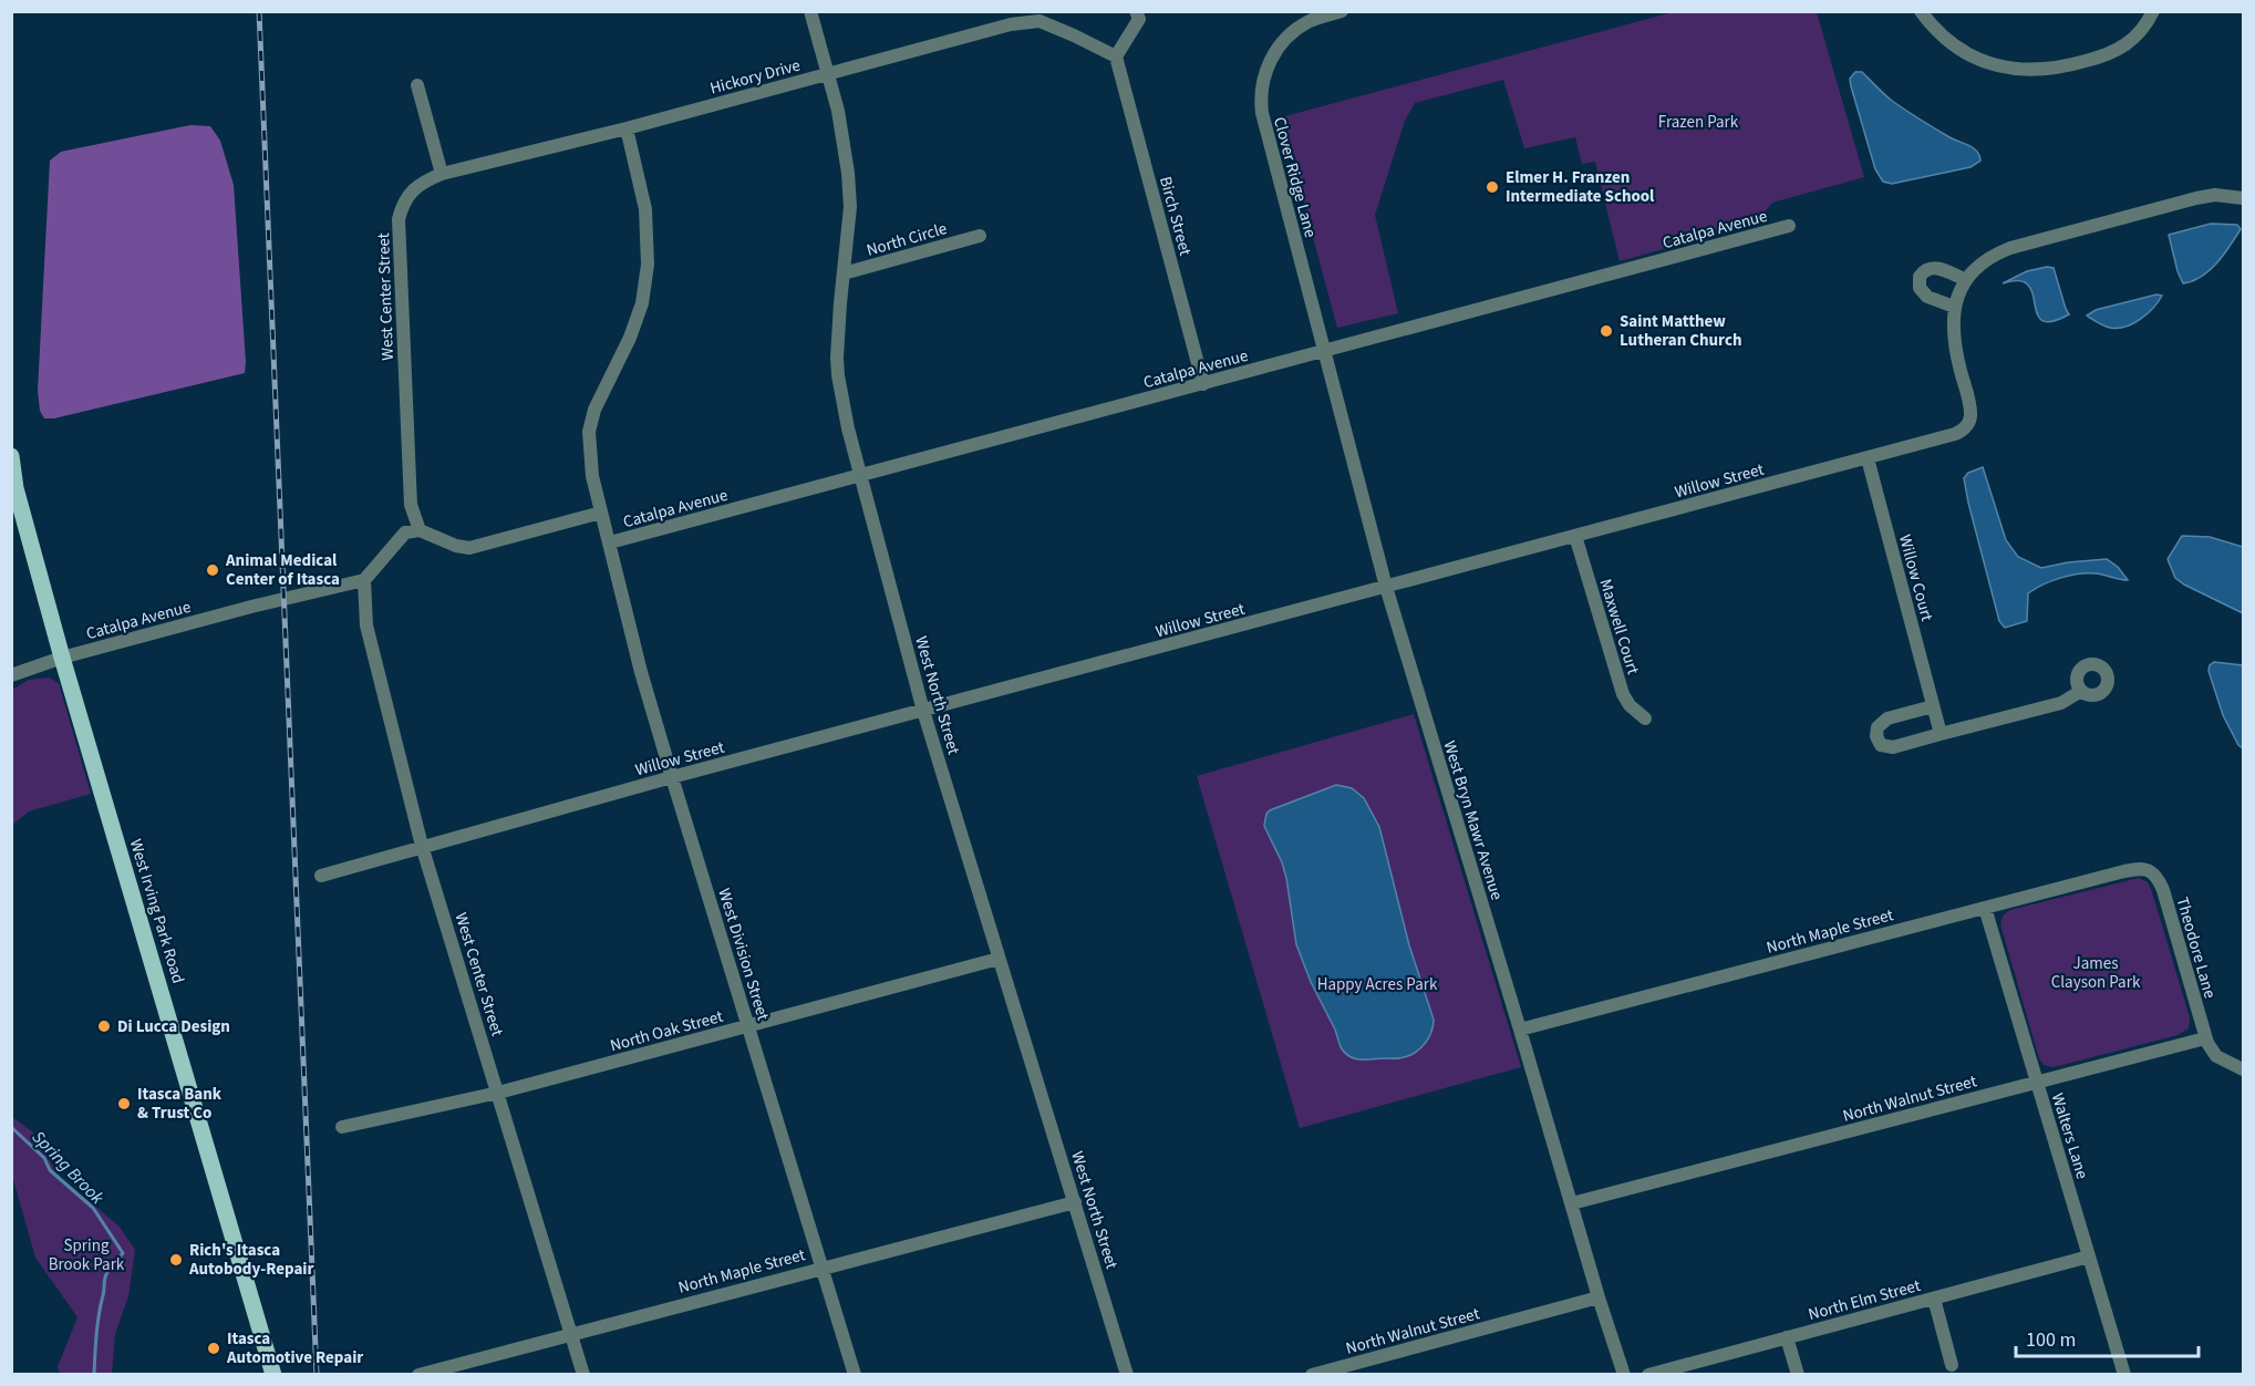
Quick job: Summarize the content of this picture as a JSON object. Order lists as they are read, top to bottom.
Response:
{
  "streets": {
    "main road": ["West Irving Park Road"],
    "street": [
      "Hickory Drive",
      "Clover Ridge Lane",
      "Birch Street",
      "Catalpa Avenue",
      "North Circle",
      "West Center Street",
      "Willow Street",
      "Willow Court",
      "Maxwell Court",
      "West North Street",
      "West Bryn Mawr Avenue",
      "North Maple Street",
      "Theodore Lane",
      "West Division Street",
      "North Oak Street",
      "North Walnut Street",
      "Walters Lane",
      "North Elm Street"
    ]
  },
  "crossings": [
    ["Hickory Drive", "Birch Street"],
    ["Hickory Drive", "West Center Street"],
    ["Hickory Drive", "West North Street"],
    ["Clover Ridge Lane", "Catalpa Avenue"],
    ["Clover Ridge Lane", "West Bryn Mawr Avenue"],
    ["Birch Street", "Catalpa Avenue"],
    ["Catalpa Avenue", "West Center Street"],
    ["Catalpa Avenue", "West North Street"],
    ["Catalpa Avenue", "West Bryn Mawr Avenue"],
    ["Catalpa Avenue", "West Irving Park Road"],
    ["Catalpa Avenue", "West Division Street"],
    ["North Circle", "West North Street"],
    ["West Center Street", "Willow Street"],
    ["West Center Street", "North Maple Street"],
    ["West Center Street", "North Oak Street"],
    ["Willow Street", "Willow Court"],
    ["Willow Street", "Maxwell Court"],
    ["Willow Street", "West North Street"],
    ["Willow Street", "West Bryn Mawr Avenue"],
    ["Willow Street", "West Division Street"],
    ["West North Street", "North Maple Street"],
    ["West North Street", "North Oak Street"],
    ["West Bryn Mawr Avenue", "North Maple Street"],
    ["West Bryn Mawr Avenue", "North Walnut Street"],
    ["North Maple Street", "Theodore Lane"],
    ["North Maple Street", "West Division Street"],
    ["North Maple Street", "Walters Lane"],
    ["Theodore Lane", "North Walnut Street"],
    ["West Division Street", "North Oak Street"],
    ["North Walnut Street", "Walters Lane"],
    ["Walters Lane", "North Elm Street"]
  ],
  "water": ["Spring Brook"],
  "parks": [
    "Frazen Park",
    "James Clayson Park",
    "Happy Acres Park",
    "Spring Brook Park"
  ],
  "places": [
    "Elmer H. Franzen Intermediate School",
    "Saint Matthew Lutheran Church",
    "Animal Medical Center of Itasca",
    "Di Lucca Design",
    "Itasca Bank & Trust Co",
    "Rich's Itasca Autobody-Repair",
    "Itasca Automotive Repair"
  ],
  "scale_bar": "100 m"
}
